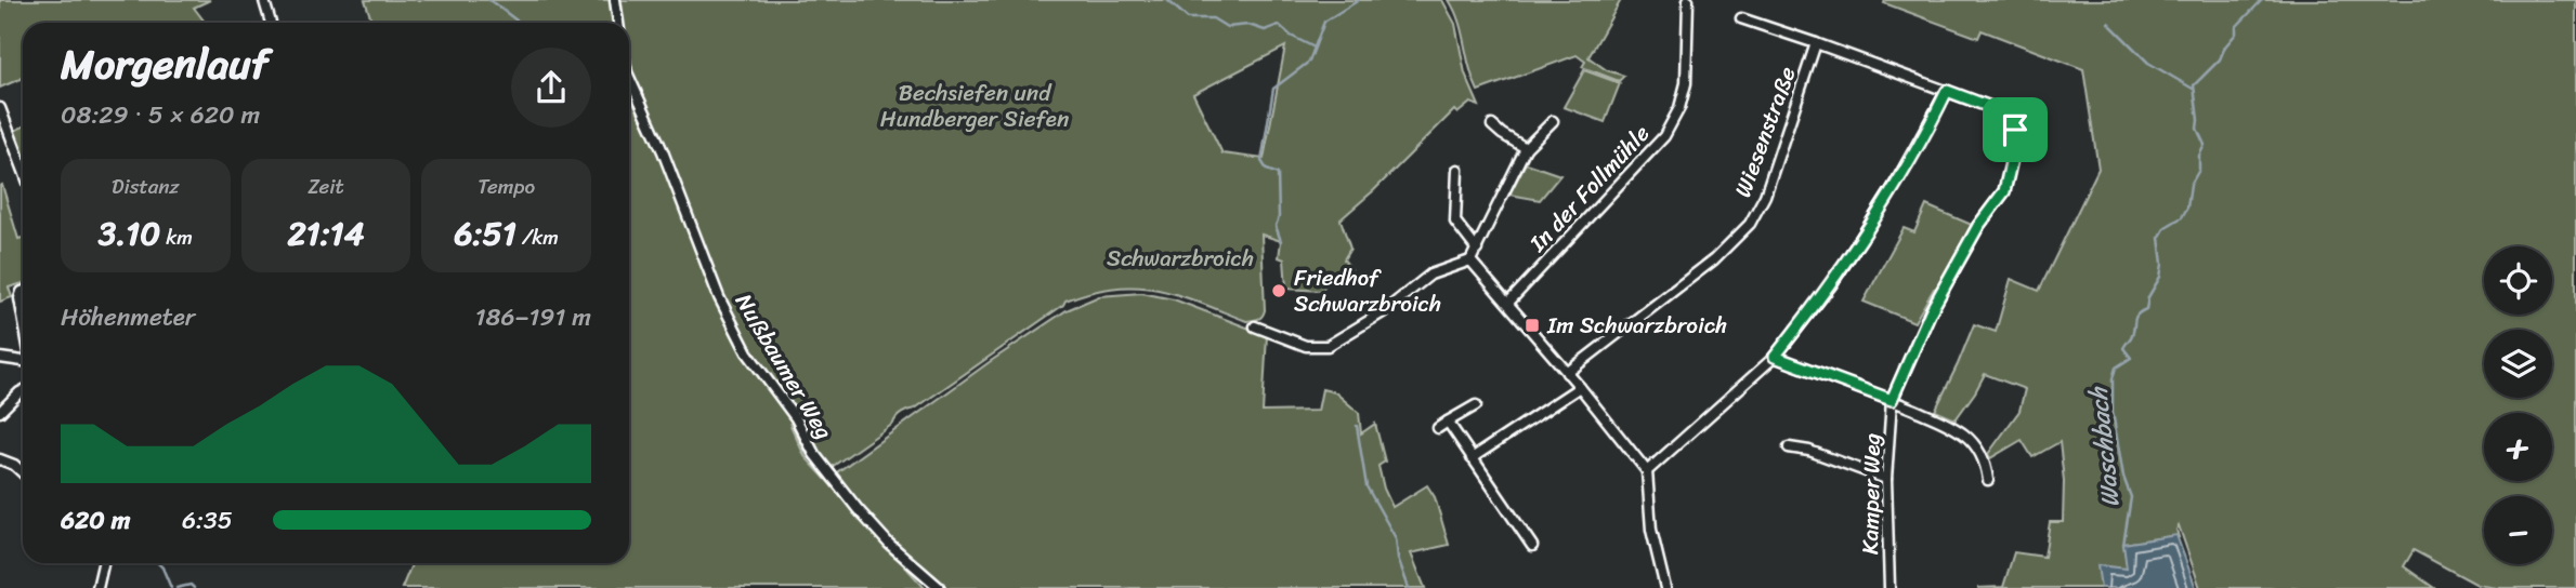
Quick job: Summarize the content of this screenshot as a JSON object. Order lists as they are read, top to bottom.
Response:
{
  "streets": {
    "street": [
      "Wiesenstraße",
      "In der Follmühle",
      "Nußbaumer Weg",
      "Kamper Weg"
    ]
  },
  "water": ["Waschbach"],
  "parks": ["Bechsiefen und Hundberger Siefen", "Schwarzbroich"],
  "places": {
    "other": ["Friedhof Schwarzbroich"],
    "transit": ["Im Schwarzbroich"]
  },
  "page": {
    "heading": ["Morgenlauf", "08:29 · 5 × 620 m"],
    "stats": [
      ["Distanz", "3.10 km"],
      ["Zeit", "21:14"],
      ["Tempo", "6:51 /km"]
    ],
    "map_buttons": ["+", "−"],
    "chart": ["Höhenmeter", "186–191 m"],
    "list": [
      {
        "name": "620 m",
        "note": "6:35"
      }
    ]
  }
}
